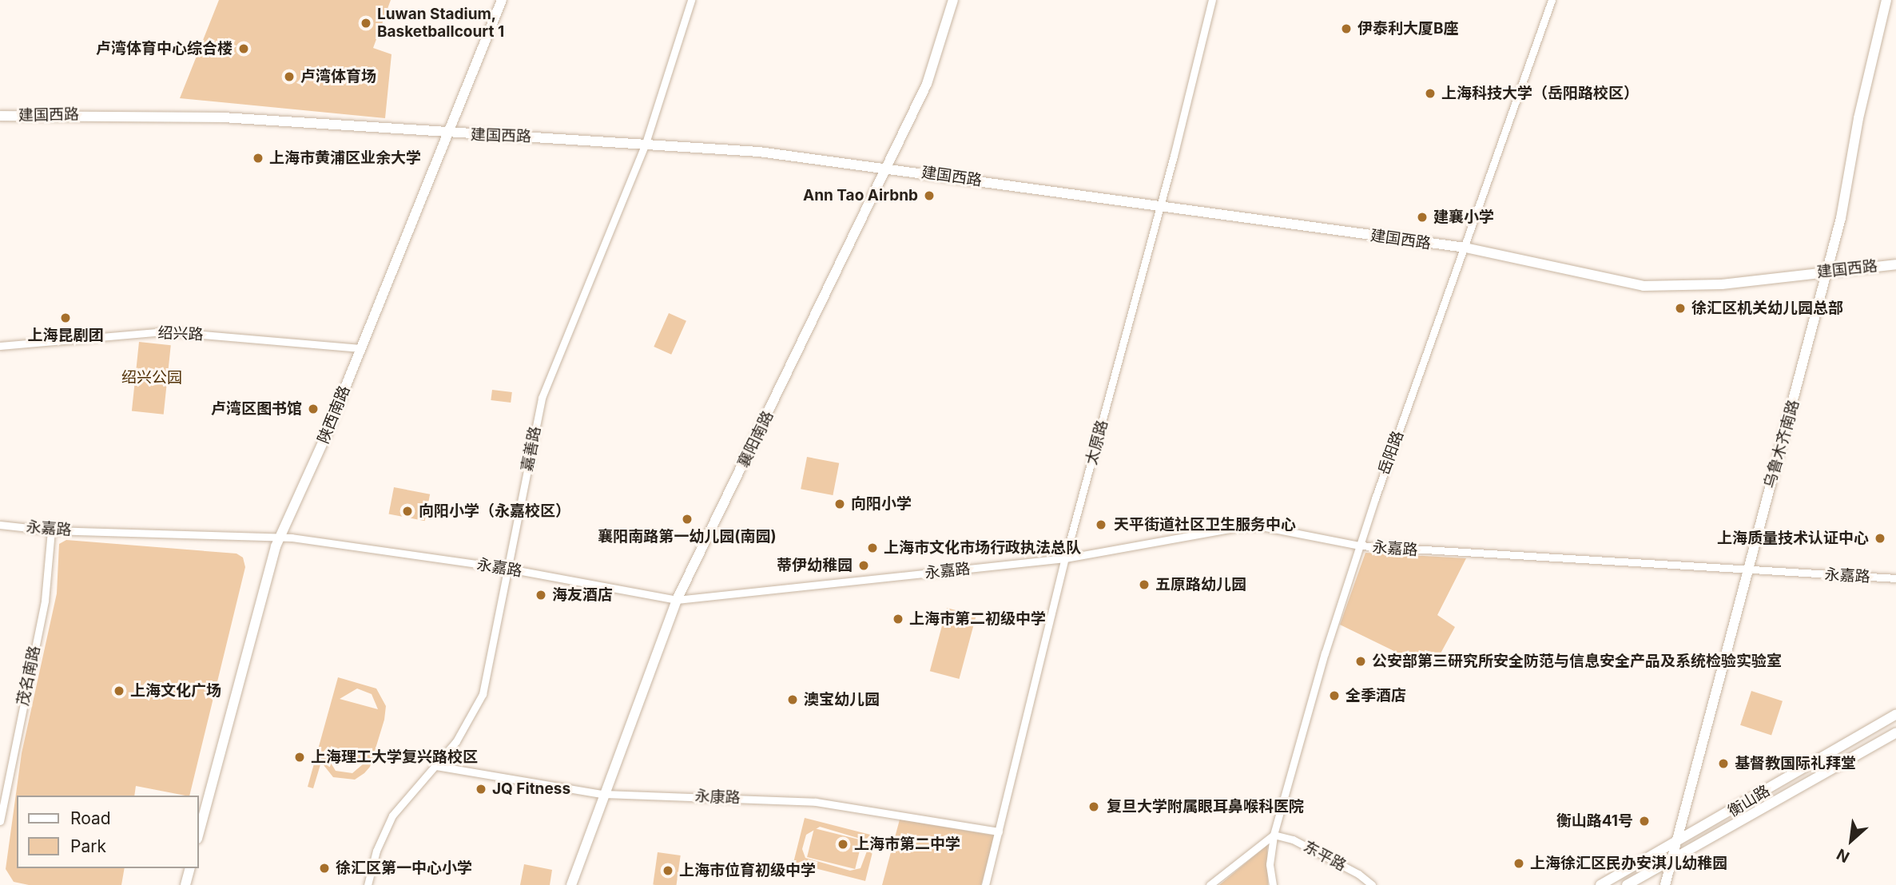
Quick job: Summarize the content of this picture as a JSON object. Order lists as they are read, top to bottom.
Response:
{
  "streets": {
    "street": [
      "建国西路",
      "绍兴路",
      "陕西南路",
      "襄阳南路",
      "太原路",
      "乌鲁木齐南路",
      "嘉善路",
      "岳阳路",
      "永嘉路",
      "茂名南路",
      "永康路",
      "衡山路",
      "东平路"
    ]
  },
  "crossings": [
    ["建国西路", "陕西南路"],
    ["建国西路", "襄阳南路"],
    ["建国西路", "太原路"],
    ["建国西路", "乌鲁木齐南路"],
    ["建国西路", "嘉善路"],
    ["建国西路", "岳阳路"],
    ["绍兴路", "陕西南路"],
    ["陕西南路", "永嘉路"],
    ["襄阳南路", "永嘉路"],
    ["襄阳南路", "永康路"],
    ["太原路", "永嘉路"],
    ["太原路", "永康路"],
    ["乌鲁木齐南路", "永嘉路"],
    ["乌鲁木齐南路", "衡山路"],
    ["嘉善路", "永嘉路"],
    ["嘉善路", "永康路"],
    ["岳阳路", "永嘉路"],
    ["岳阳路", "东平路"],
    ["永嘉路", "茂名南路"]
  ],
  "parks": ["绍兴公园"],
  "places": [
    "Luwan Stadium, Basketballcourt 1",
    "伊泰利大厦B座",
    "卢湾体育中心综合楼",
    "卢湾体育场",
    "上海科技大学（岳阳路校区）",
    "上海市黄浦区业余大学",
    "Ann Tao Airbnb",
    "建襄小学",
    "徐汇区机关幼儿园总部",
    "上海昆剧团",
    "卢湾区图书馆",
    "向阳小学",
    "向阳小学（永嘉校区）",
    "襄阳南路第一幼儿园(南园)",
    "天平街道社区卫生服务中心",
    "上海质量技术认证中心",
    "上海市文化市场行政执法总队",
    "蒂伊幼稚园",
    "五原路幼儿园",
    "海友酒店",
    "上海市第二初级中学",
    "公安部第三研究所安全防范与信息安全产品及系统检验实验室",
    "上海文化广场",
    "全季酒店",
    "澳宝幼儿园",
    "上海理工大学复兴路校区",
    "基督教国际礼拜堂",
    "JQ Fitness",
    "复旦大学附属眼耳鼻喉科医院",
    "衡山路41号",
    "上海市第二中学",
    "上海徐汇区民办安淇儿幼稚园",
    "徐汇区第一中心小学",
    "上海市位育初级中学"
  ],
  "legend": ["Road", "Park"],
  "north": "bottom left"
}
